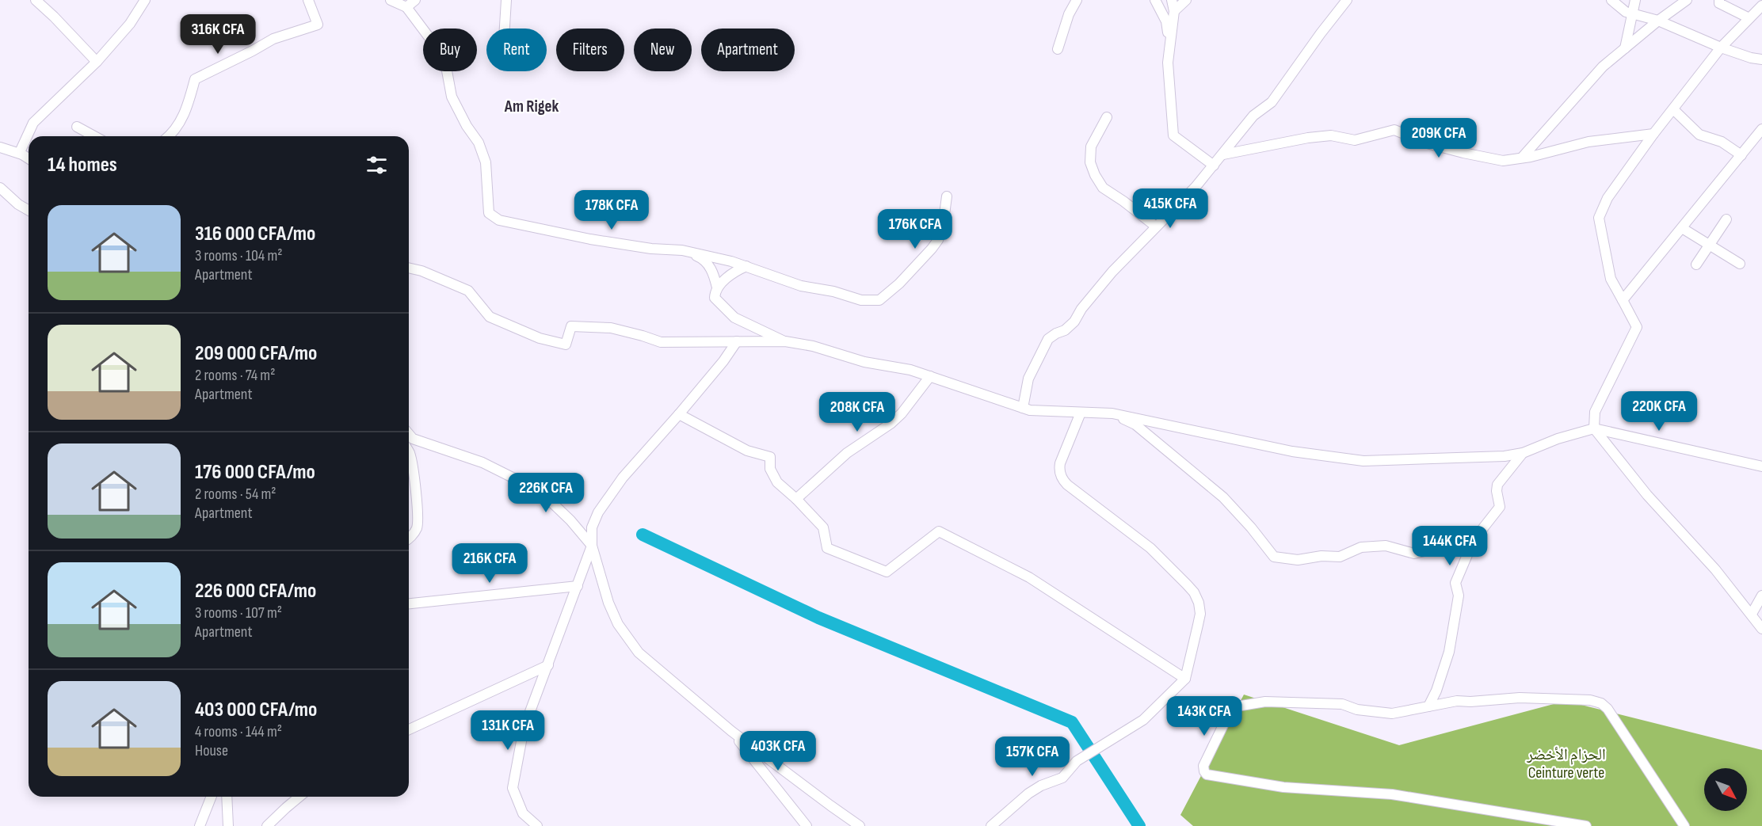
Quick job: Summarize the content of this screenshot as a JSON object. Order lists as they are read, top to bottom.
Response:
{
  "districts": ["Am Rigek"],
  "parks": ["الحزام الأخضر Ceinture verte"],
  "north": "bottom right",
  "page": {
    "price": [
      "316K CFA",
      "209K CFA",
      "415K CFA",
      "178K CFA",
      "176K CFA",
      "220K CFA",
      "208K CFA",
      "226K CFA",
      "144K CFA",
      "216K CFA",
      "143K CFA",
      "131K CFA",
      "403K CFA",
      "157K CFA"
    ],
    "chip": [
      "Buy",
      "Rent",
      "Filters",
      "New",
      "Apartment"
    ],
    "heading": "14 homes",
    "list": [
      {
        "name": "316 000 CFA/mo",
        "note": "3 rooms · 104 m² · Apartment"
      },
      {
        "name": "209 000 CFA/mo",
        "note": "2 rooms · 74 m² · Apartment"
      },
      {
        "name": "176 000 CFA/mo",
        "note": "2 rooms · 54 m² · Apartment"
      },
      {
        "name": "226 000 CFA/mo",
        "note": "3 rooms · 107 m² · Apartment"
      },
      {
        "name": "403 000 CFA/mo",
        "note": "4 rooms · 144 m² · House"
      }
    ]
  }
}
